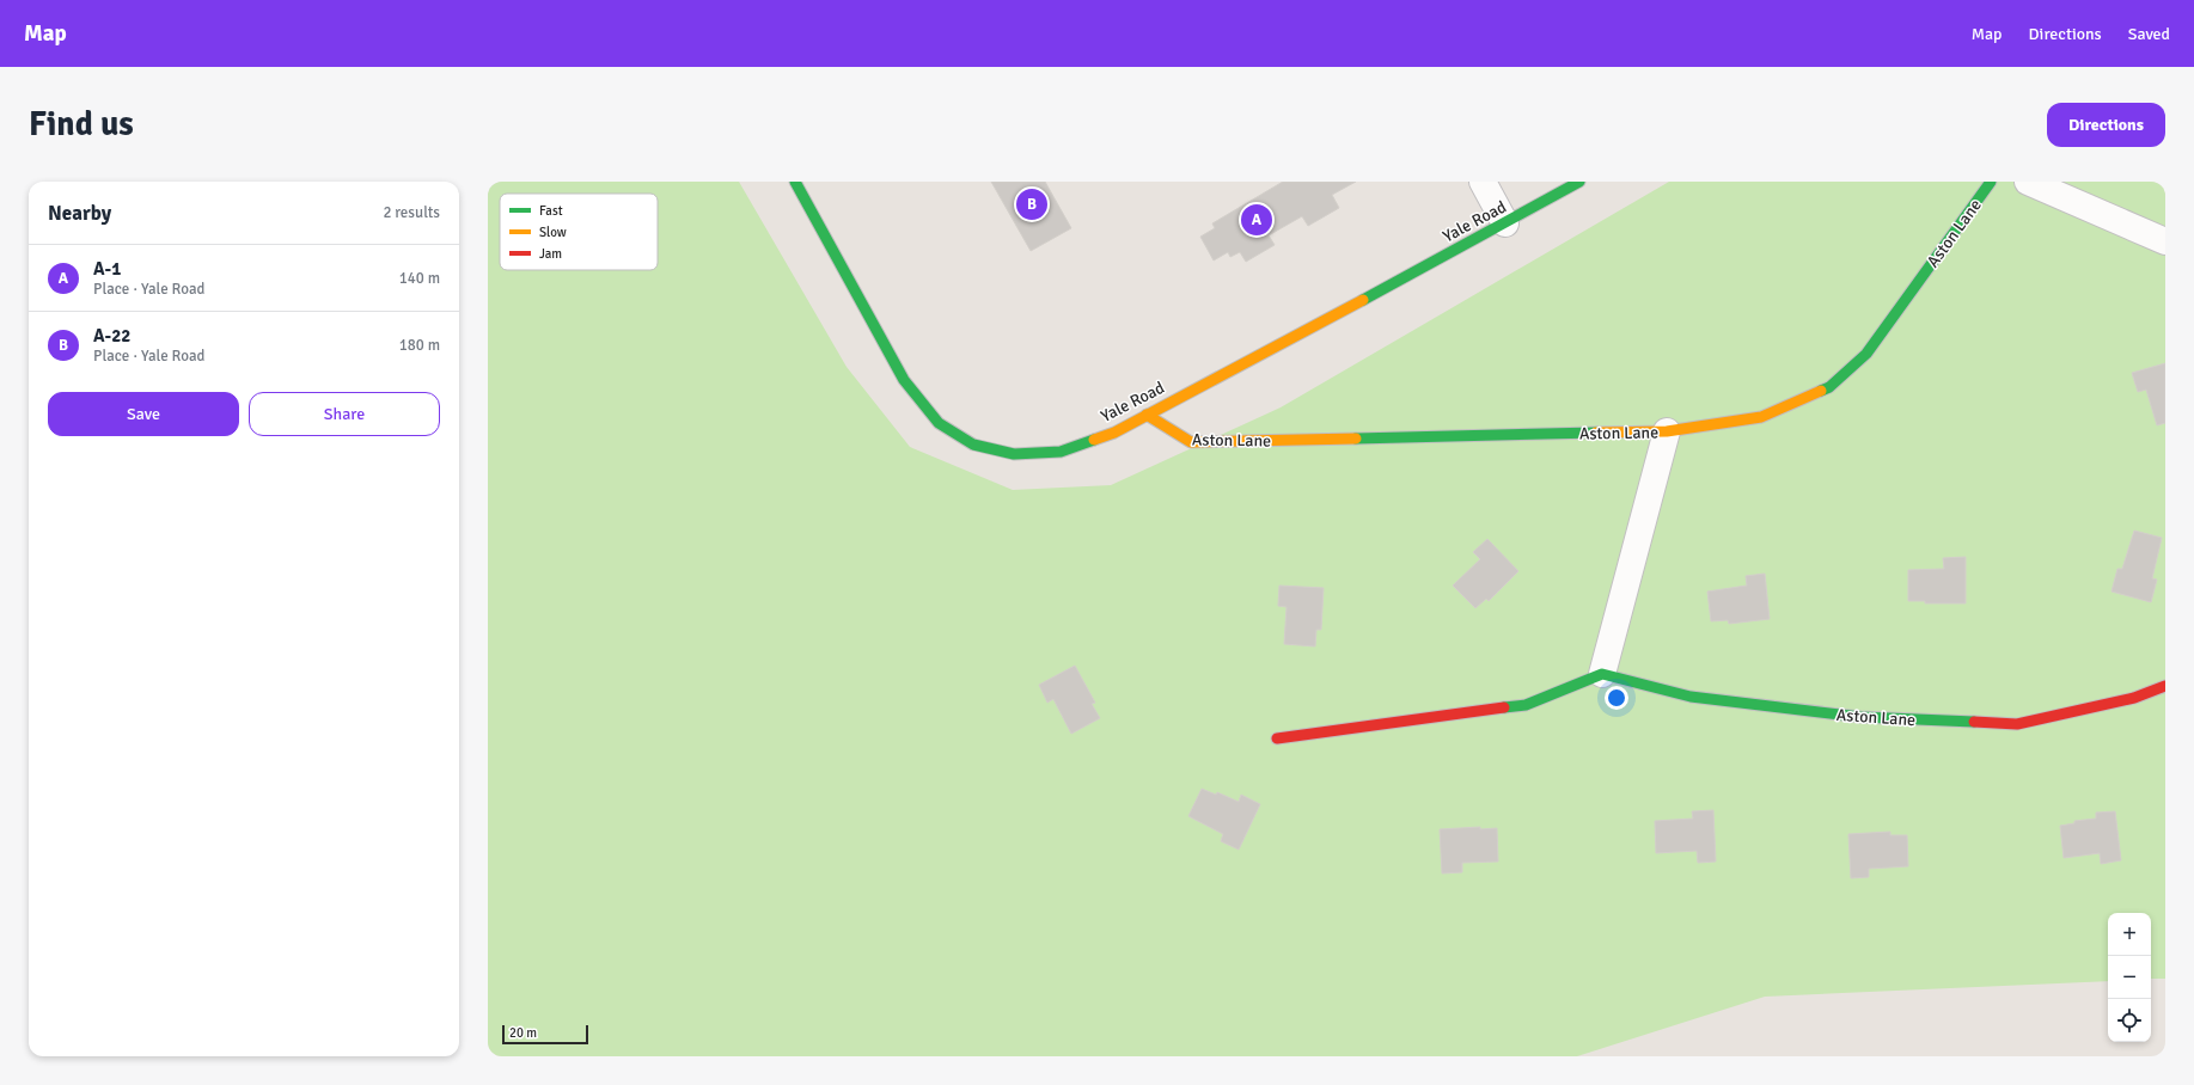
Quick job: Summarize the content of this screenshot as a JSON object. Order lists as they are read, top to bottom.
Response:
{
  "streets": {
    "street": ["Yale Road", "Aston Lane"]
  },
  "crossings": [
    ["Yale Road", "Aston Lane"]
  ],
  "legend": ["Fast", "Slow", "Jam"],
  "scale_bar": "20 m",
  "page": {
    "header": "Map",
    "nav": ["Map", "Directions", "Saved"],
    "buttons": [
      "Directions",
      ["Save", "Share"]
    ],
    "title": "Find us",
    "heading": ["Nearby", "2 results"],
    "pins": ["B", "A"],
    "list": [
      {
        "mark": "A",
        "name": "A-1",
        "note": "Place · Yale Road",
        "value": "140 m"
      },
      {
        "mark": "B",
        "name": "A-22",
        "note": "Place · Yale Road",
        "value": "180 m"
      }
    ],
    "map_buttons": ["+", "−"],
    "scale": "20 m"
  }
}
